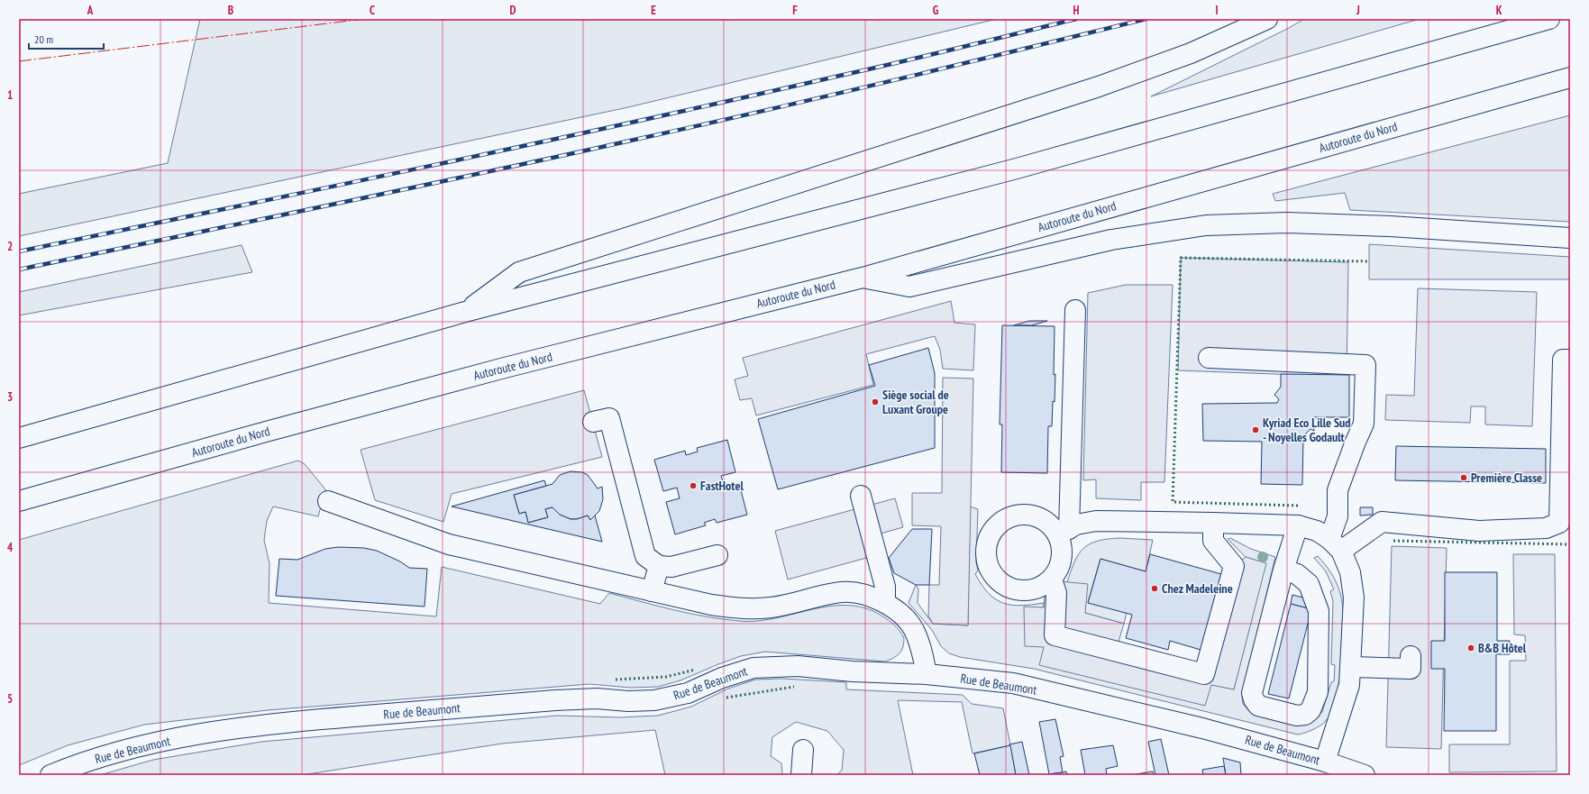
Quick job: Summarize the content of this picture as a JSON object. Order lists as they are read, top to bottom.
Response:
{
  "streets": {
    "main road": ["Autoroute du Nord", "Rue de Beaumont"]
  },
  "places": [
    "Siège social de Luxant Groupe",
    "Kyriad Eco Lille Sud - Noyelles Godault",
    "Première Classe",
    "FastHotel",
    "Chez Madeleine",
    "B&B Hôtel"
  ],
  "scale_bar": "20 m",
  "grid": {
    "columns": [
      "A",
      "B",
      "C",
      "D",
      "E",
      "F",
      "G",
      "H",
      "I",
      "J",
      "K"
    ],
    "rows": [
      "1",
      "2",
      "3",
      "4",
      "5"
    ]
  }
}
